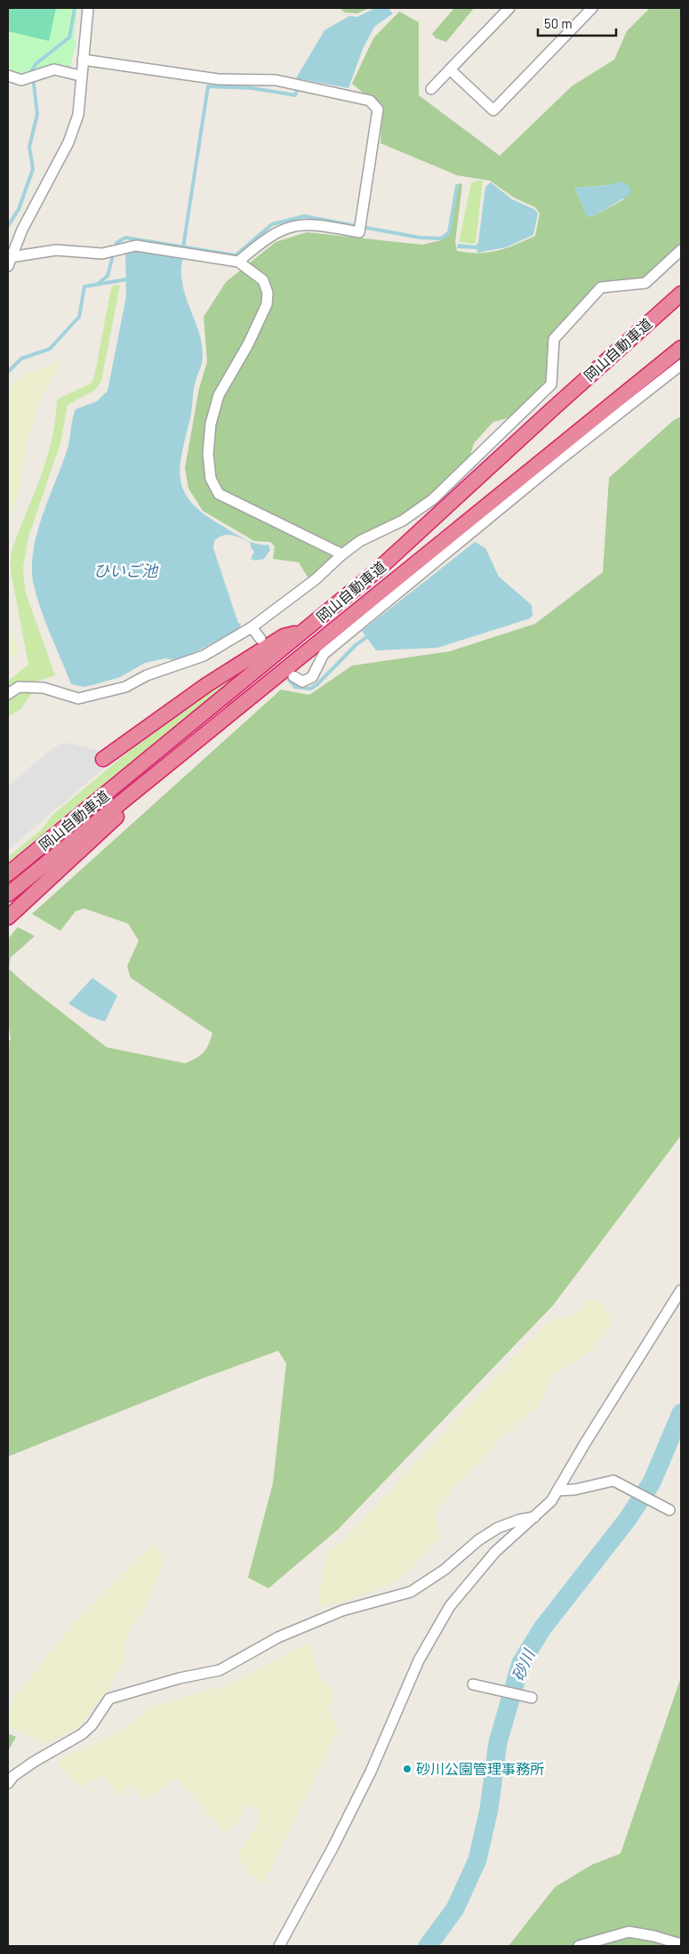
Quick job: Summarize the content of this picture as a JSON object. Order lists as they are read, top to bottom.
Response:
{
  "streets": {
    "highway": ["岡山自動車道"]
  },
  "water": ["ひいご池", "砂川"],
  "places": ["砂川公園管理事務所"],
  "scale_bar": "50 m"
}
